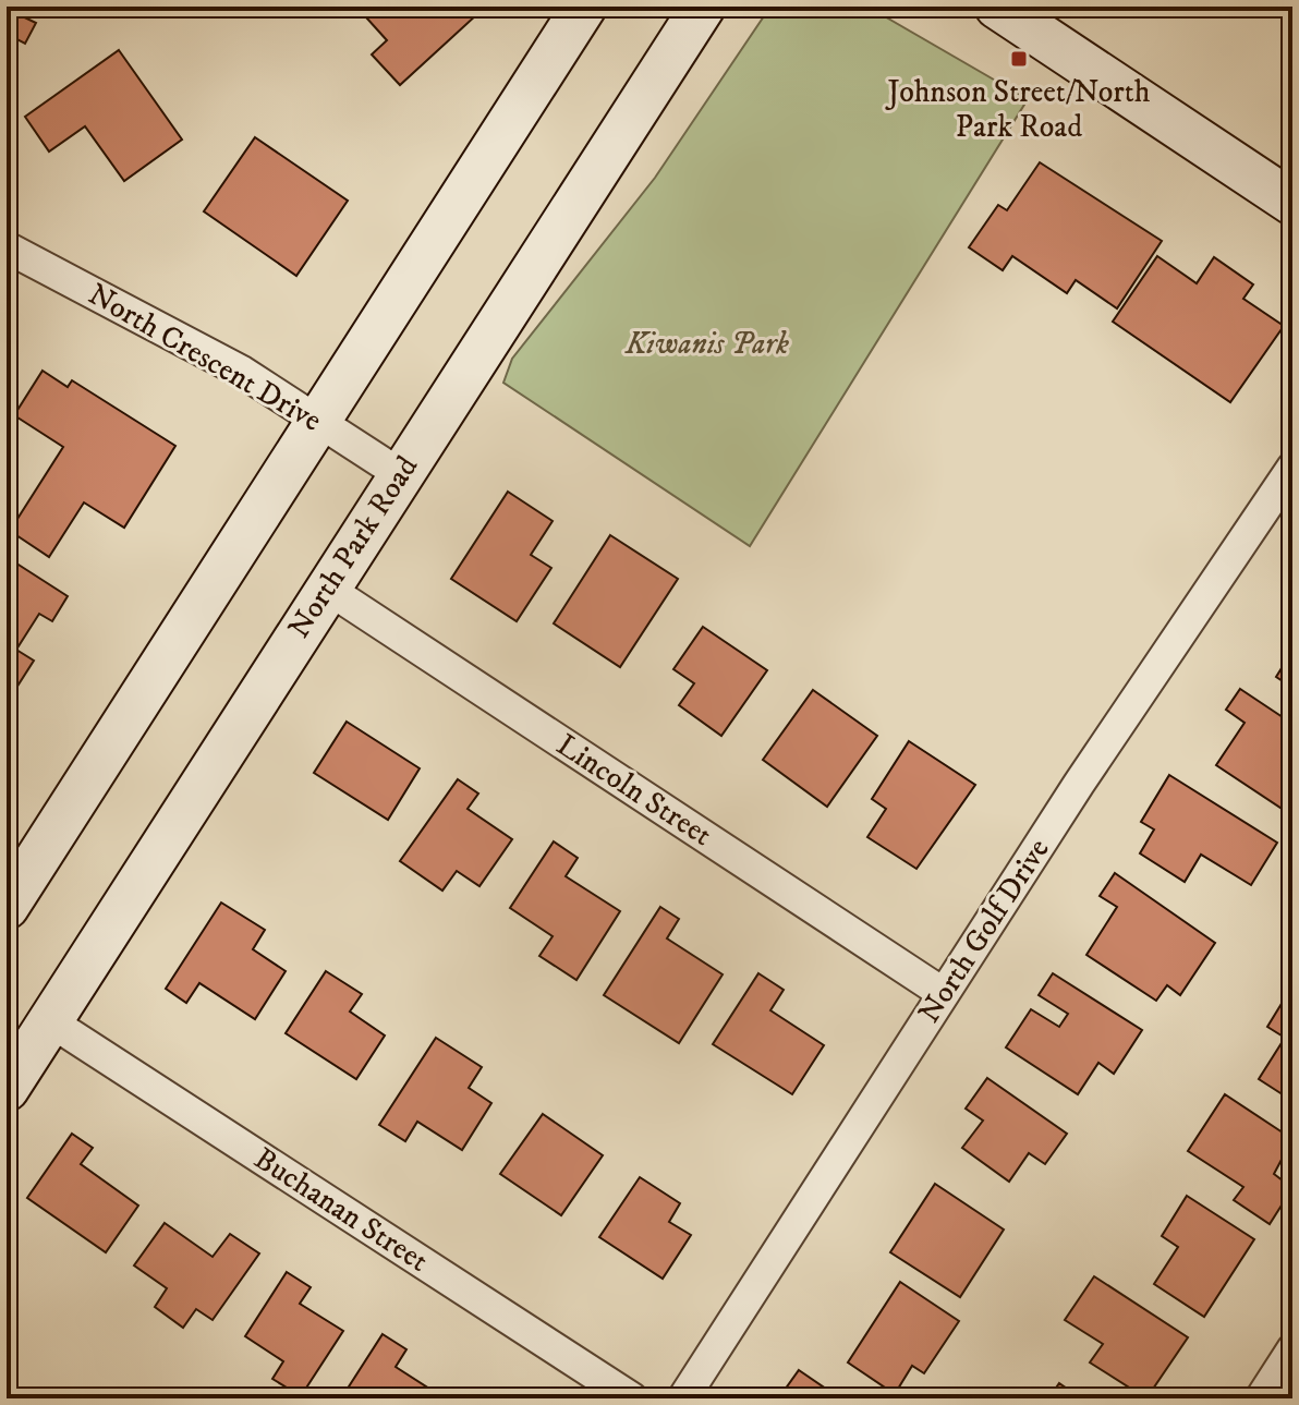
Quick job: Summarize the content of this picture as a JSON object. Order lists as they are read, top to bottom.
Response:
{
  "streets": {
    "street": [
      "North Crescent Drive",
      "North Park Road",
      "Lincoln Street",
      "North Golf Drive",
      "Buchanan Street"
    ]
  },
  "crossings": [
    ["North Crescent Drive", "North Park Road"],
    ["North Park Road", "Lincoln Street"],
    ["North Park Road", "Buchanan Street"],
    ["Lincoln Street", "North Golf Drive"]
  ],
  "parks": ["Kiwanis Park"],
  "places": {
    "transit": ["Johnson Street/North Park Road"]
  }
}
